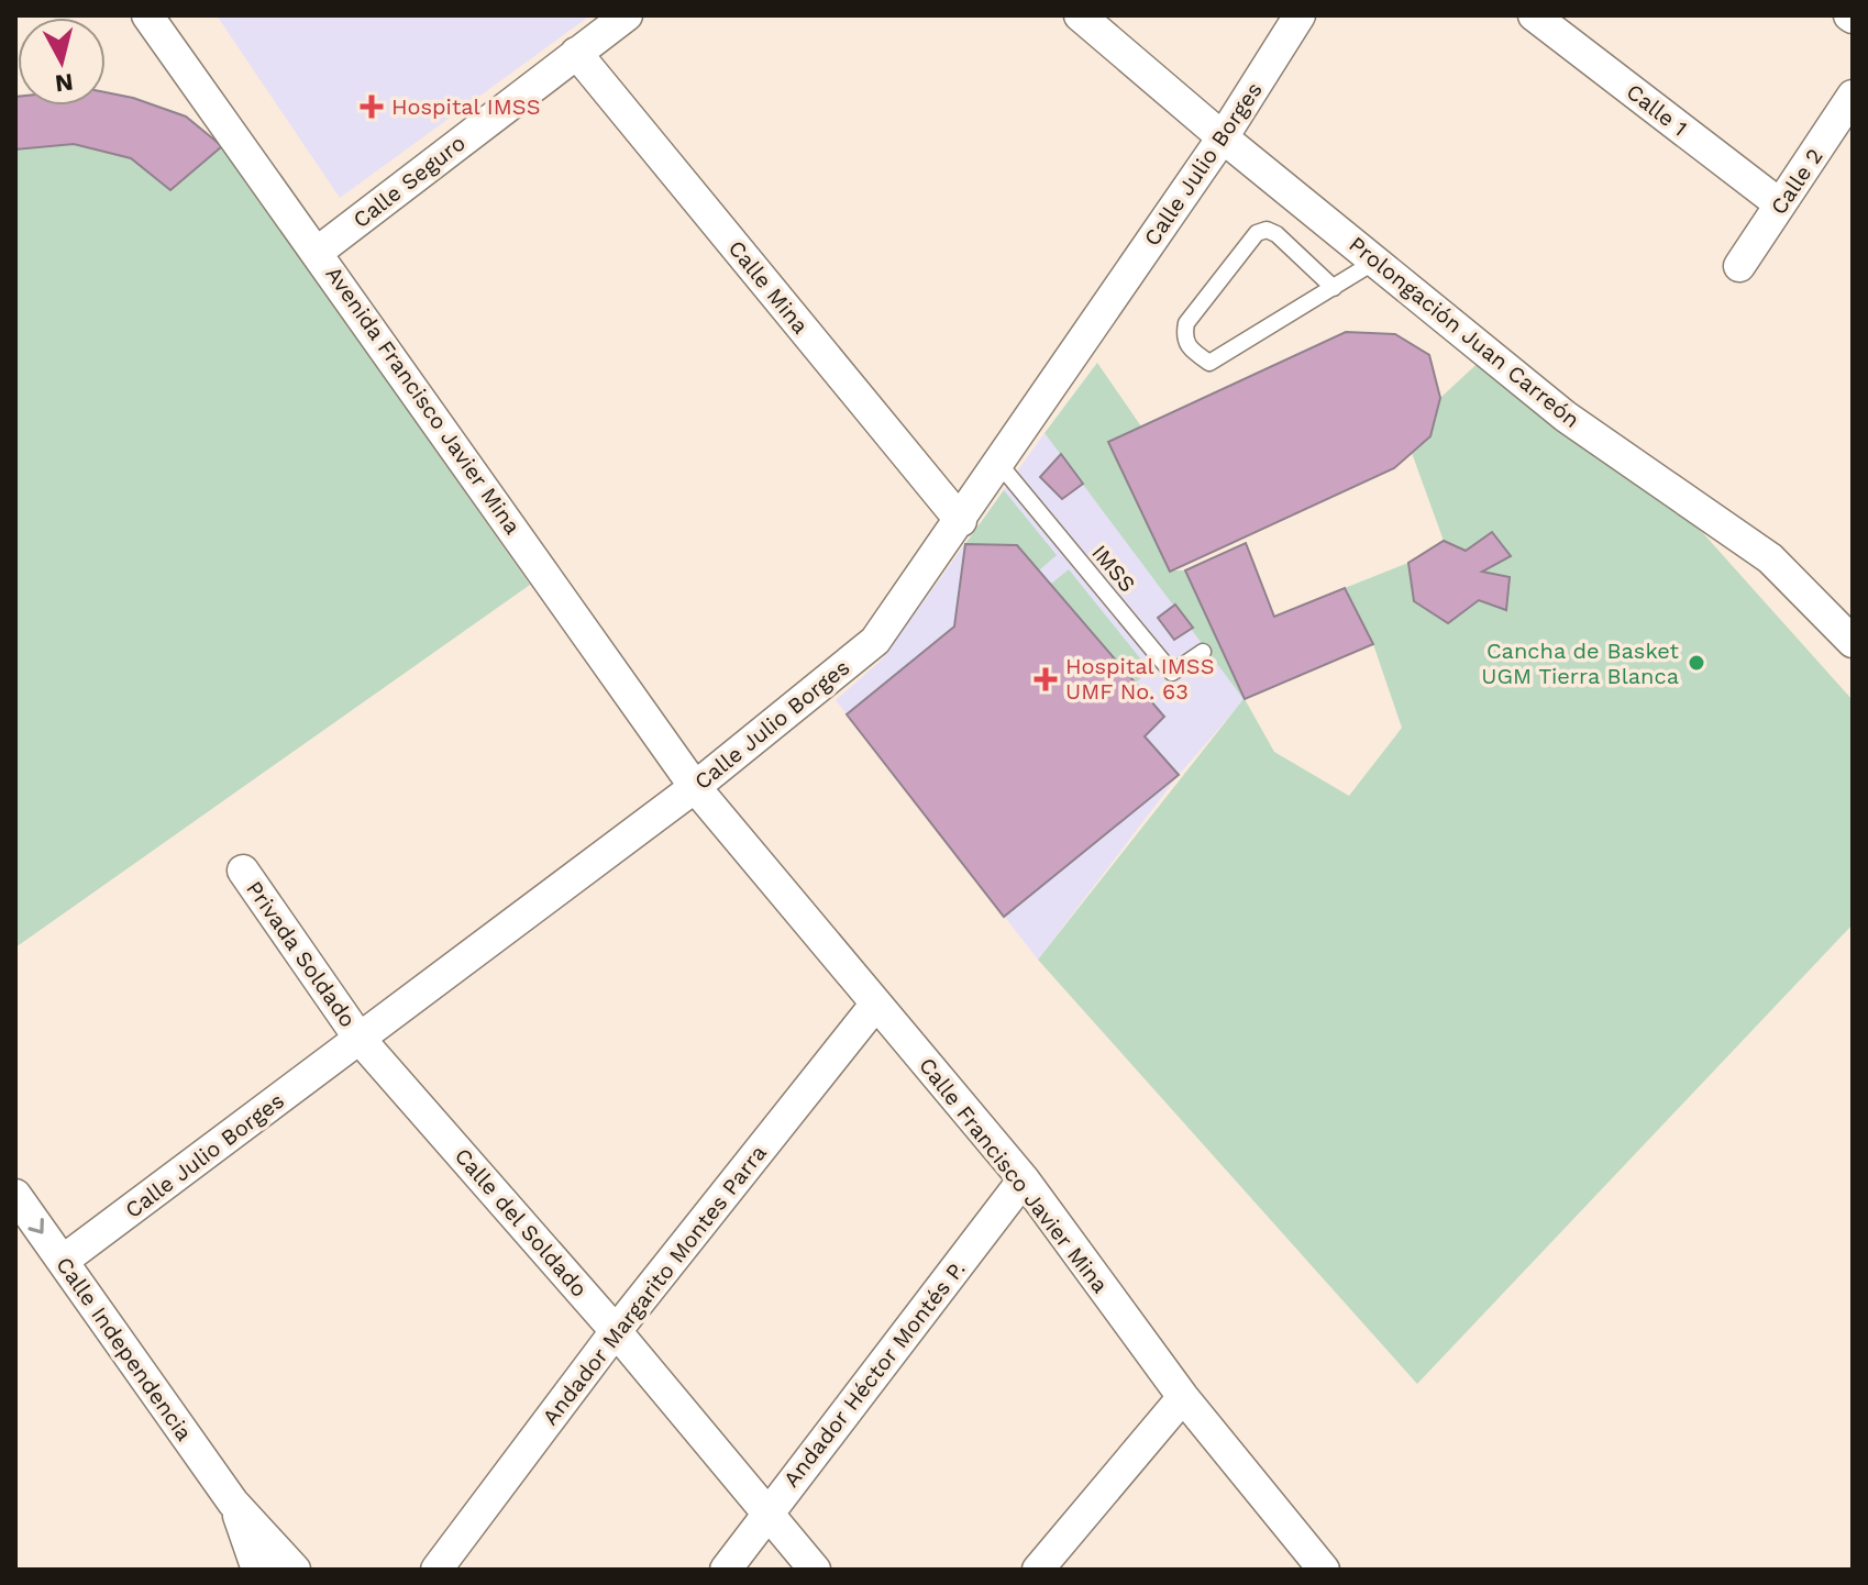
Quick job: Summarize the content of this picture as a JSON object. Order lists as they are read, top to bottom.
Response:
{
  "streets": {
    "street": [
      "Calle 1",
      "Calle Julio Borges",
      "Calle Seguro",
      "Calle 2",
      "Calle Mina",
      "Prolongación Juan Carreón",
      "Avenida Francisco Javier Mina",
      "Privada Soldado",
      "Calle Francisco Javier Mina",
      "Calle del Soldado",
      "Andador Margarito Montes Parra",
      "Calle Independencia",
      "Andador Héctor Montés P."
    ],
    "lane": ["IMSS"]
  },
  "crossings": [
    ["Calle 1", "Calle 2"],
    ["Calle Julio Borges", "Calle Mina"],
    ["Calle Julio Borges", "Prolongación Juan Carreón"],
    ["Calle Julio Borges", "Avenida Francisco Javier Mina"],
    ["Calle Julio Borges", "IMSS"],
    ["Calle Julio Borges", "Privada Soldado"],
    ["Calle Julio Borges", "Calle Francisco Javier Mina"],
    ["Calle Julio Borges", "Calle del Soldado"],
    ["Calle Julio Borges", "Calle Independencia"],
    ["Calle Seguro", "Calle Mina"],
    ["Calle Seguro", "Avenida Francisco Javier Mina"],
    ["Avenida Francisco Javier Mina", "Calle Francisco Javier Mina"],
    ["Privada Soldado", "Calle del Soldado"],
    ["Calle Francisco Javier Mina", "Andador Margarito Montes Parra"],
    ["Calle Francisco Javier Mina", "Andador Héctor Montés P."],
    ["Calle del Soldado", "Andador Margarito Montes Parra"],
    ["Calle del Soldado", "Andador Héctor Montés P."]
  ],
  "places": {
    "health": ["Hospital IMSS", "Hospital IMSS UMF No. 63"],
    "other": ["Cancha de Basket UGM Tierra Blanca"]
  },
  "north": "bottom"
}
